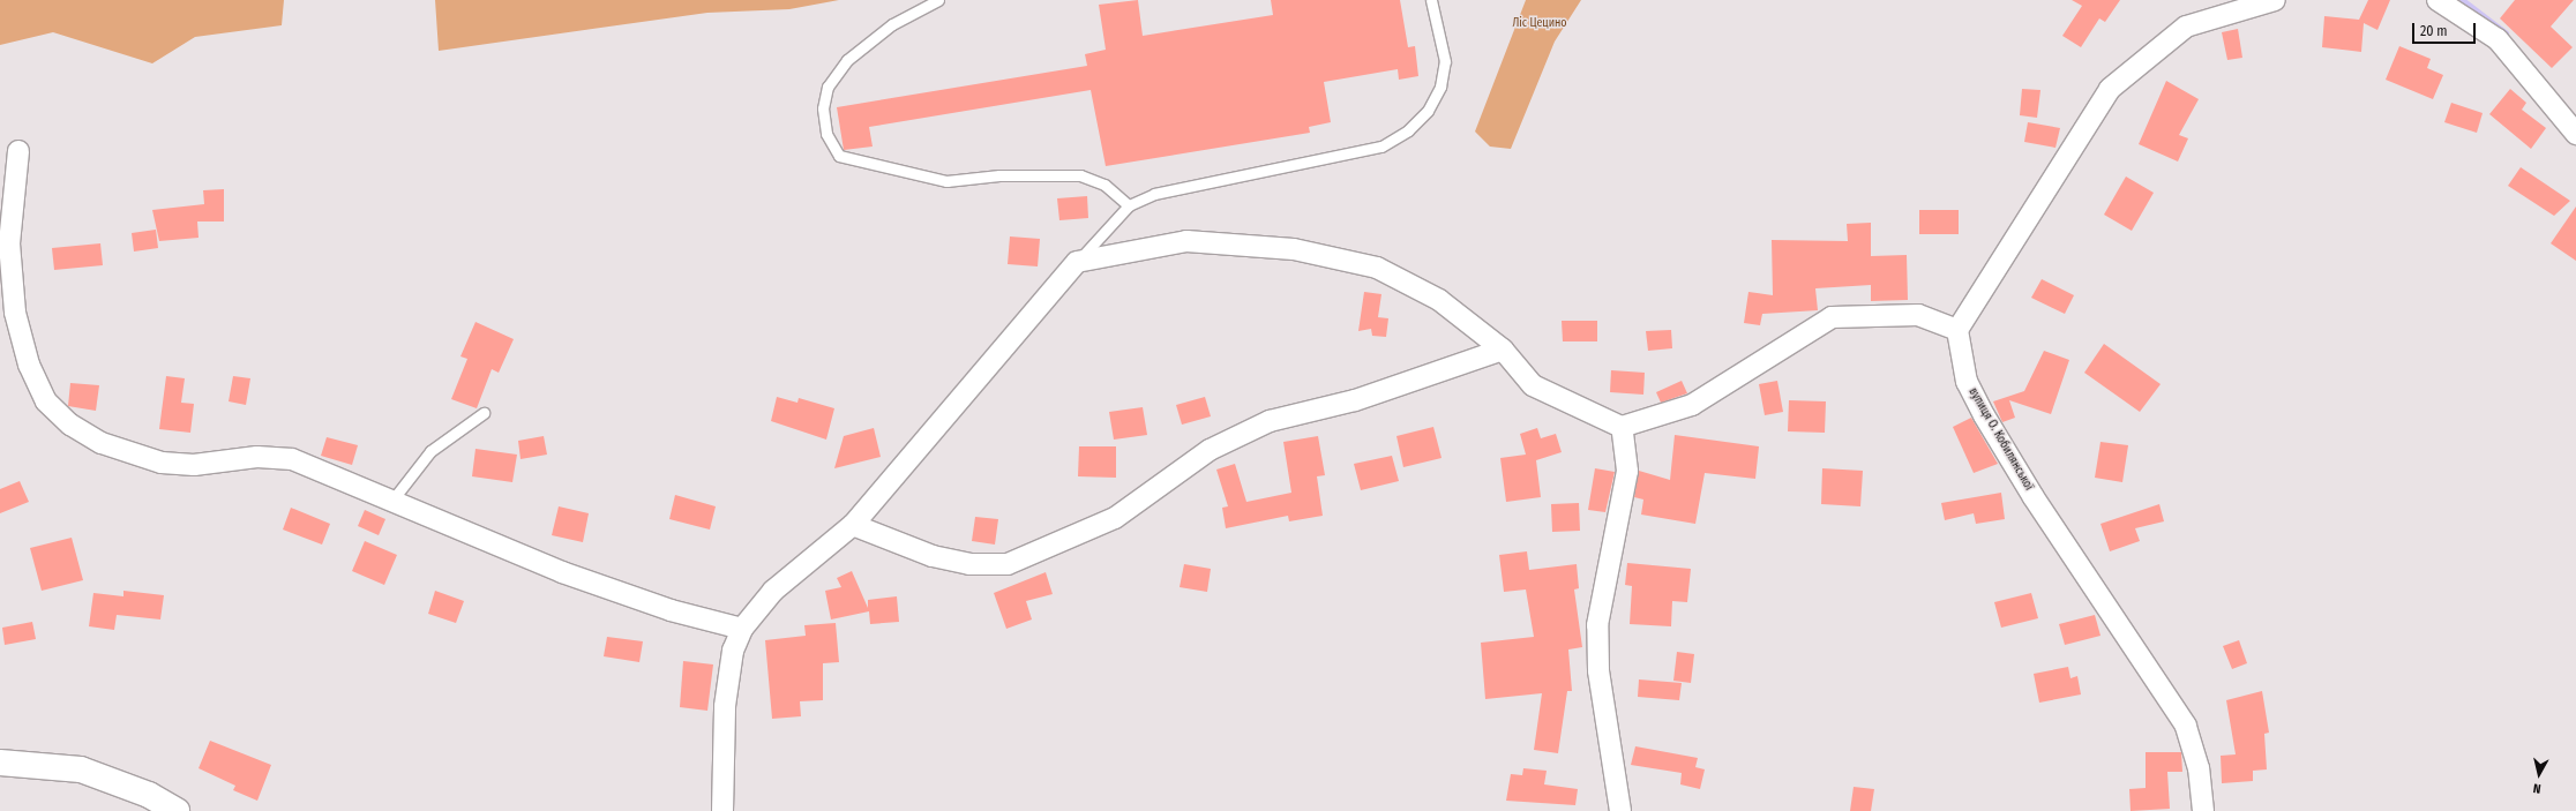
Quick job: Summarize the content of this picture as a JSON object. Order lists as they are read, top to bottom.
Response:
{
  "streets": {
    "street": ["вулиця О. Кобилянської"]
  },
  "parks": ["Ліс Цецино"],
  "scale_bar": "20 m",
  "north": "bottom"
}
